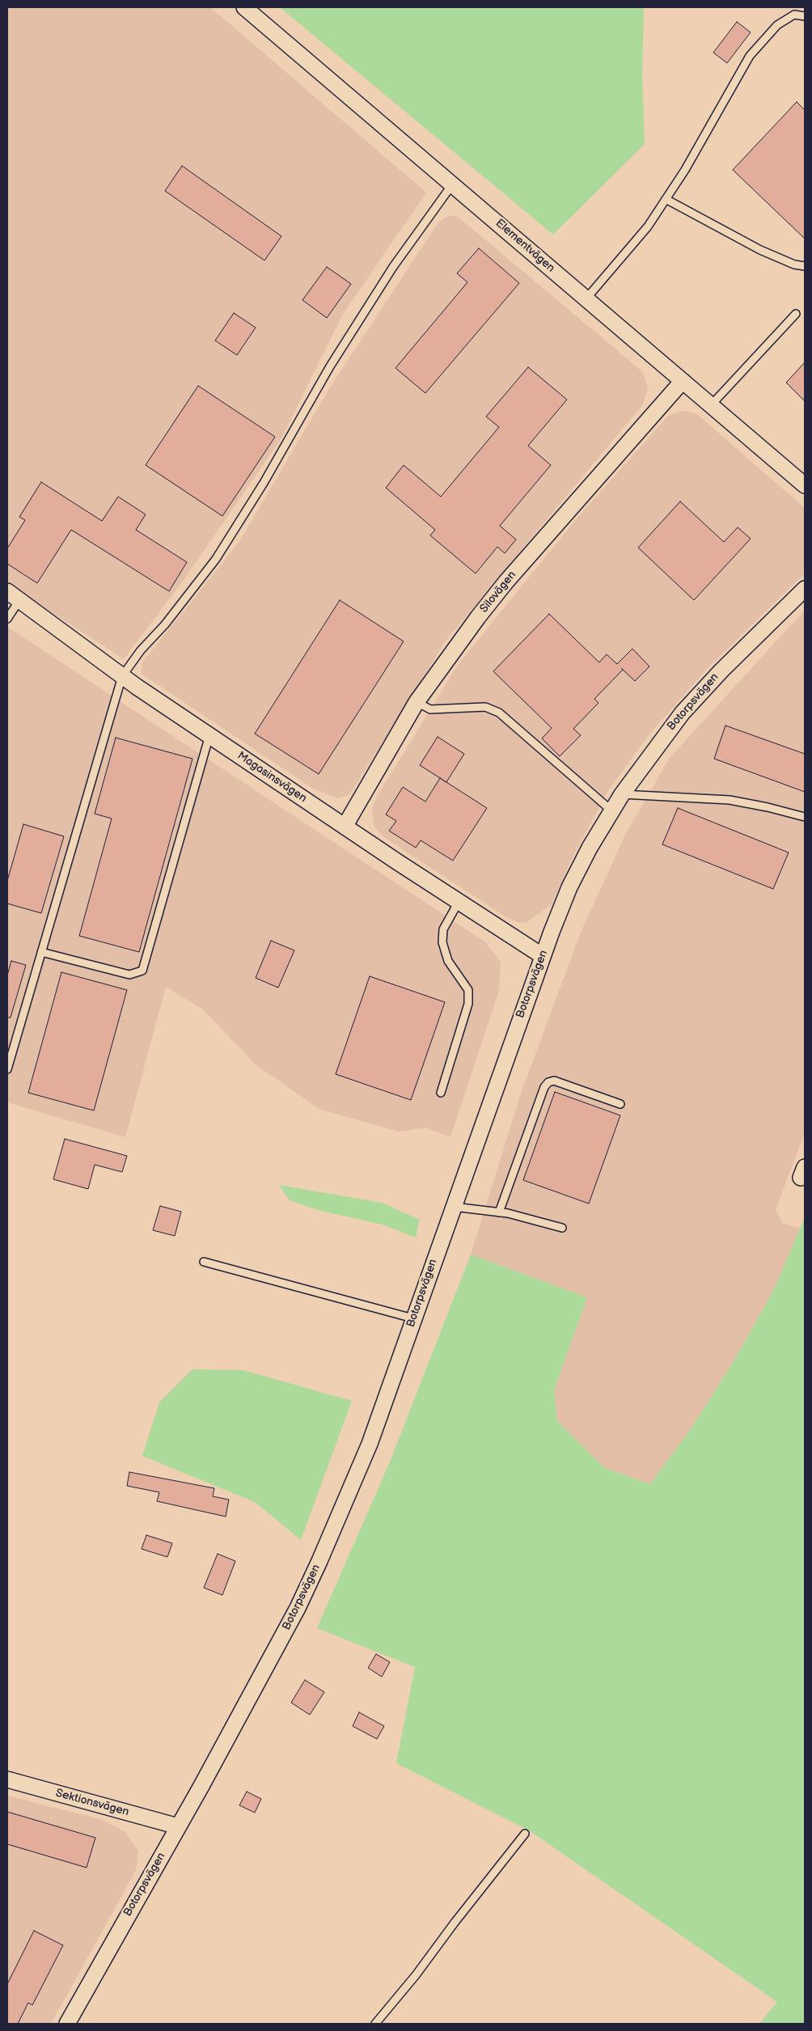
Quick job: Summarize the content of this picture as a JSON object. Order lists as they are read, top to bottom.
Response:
{
  "streets": {
    "street": [
      "Elementvägen",
      "Silovägen",
      "Botorpsvägen",
      "Magasinsvägen",
      "Sektionsvägen"
    ]
  },
  "crossings": [
    ["Elementvägen", "Silovägen"],
    ["Silovägen", "Magasinsvägen"],
    ["Botorpsvägen", "Magasinsvägen"],
    ["Botorpsvägen", "Sektionsvägen"]
  ]
}
